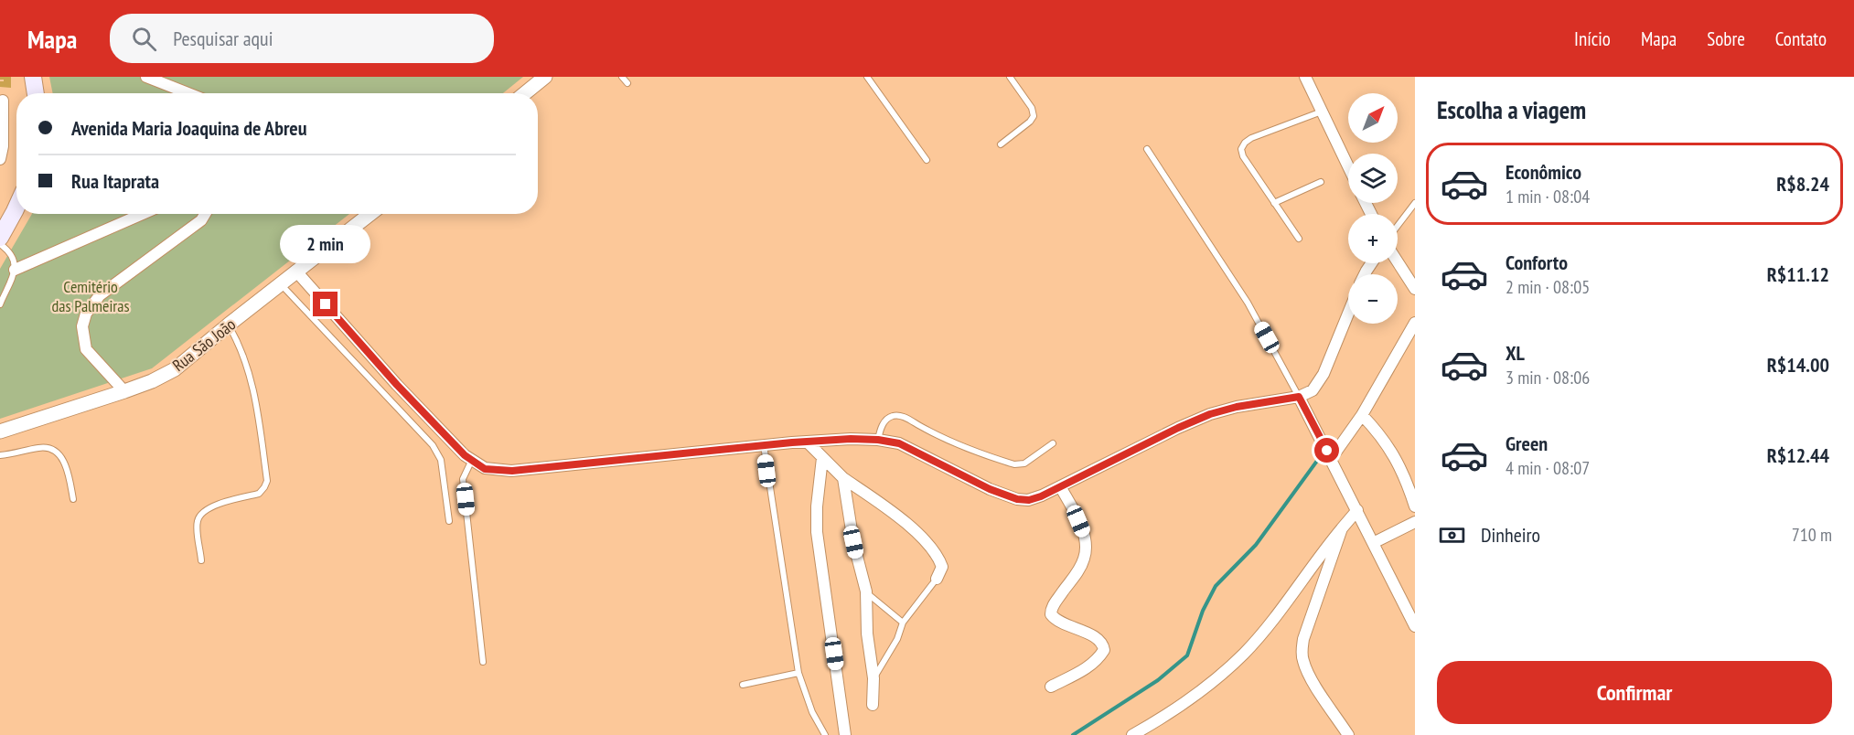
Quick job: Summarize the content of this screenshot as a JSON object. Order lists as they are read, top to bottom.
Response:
{
  "streets": {
    "street": ["Rua São João"]
  },
  "parks": ["Cemitério das Palmeiras"],
  "north": "top right",
  "page": {
    "header": "Mapa",
    "search": "Pesquisar aqui",
    "nav": [
      "Início",
      "Mapa",
      "Sobre",
      "Contato"
    ],
    "heading": "Escolha a viagem",
    "map_buttons": ["+", "−"],
    "banner": ["Avenida Maria Joaquina de Abreu", "Rua Itaprata"],
    "list": [
      {
        "name": "Econômico",
        "note": "1 min · 08:04",
        "value": "R$8.24"
      },
      {
        "name": "Conforto",
        "note": "2 min · 08:05",
        "value": "R$11.12"
      },
      {
        "name": "XL",
        "note": "3 min · 08:06",
        "value": "R$14.00"
      },
      {
        "name": "Green",
        "note": "4 min · 08:07",
        "value": "R$12.44"
      }
    ],
    "bubble": "2 min",
    "pay": ["Dinheiro", "710 m"],
    "buttons": "Confirmar"
  }
}
